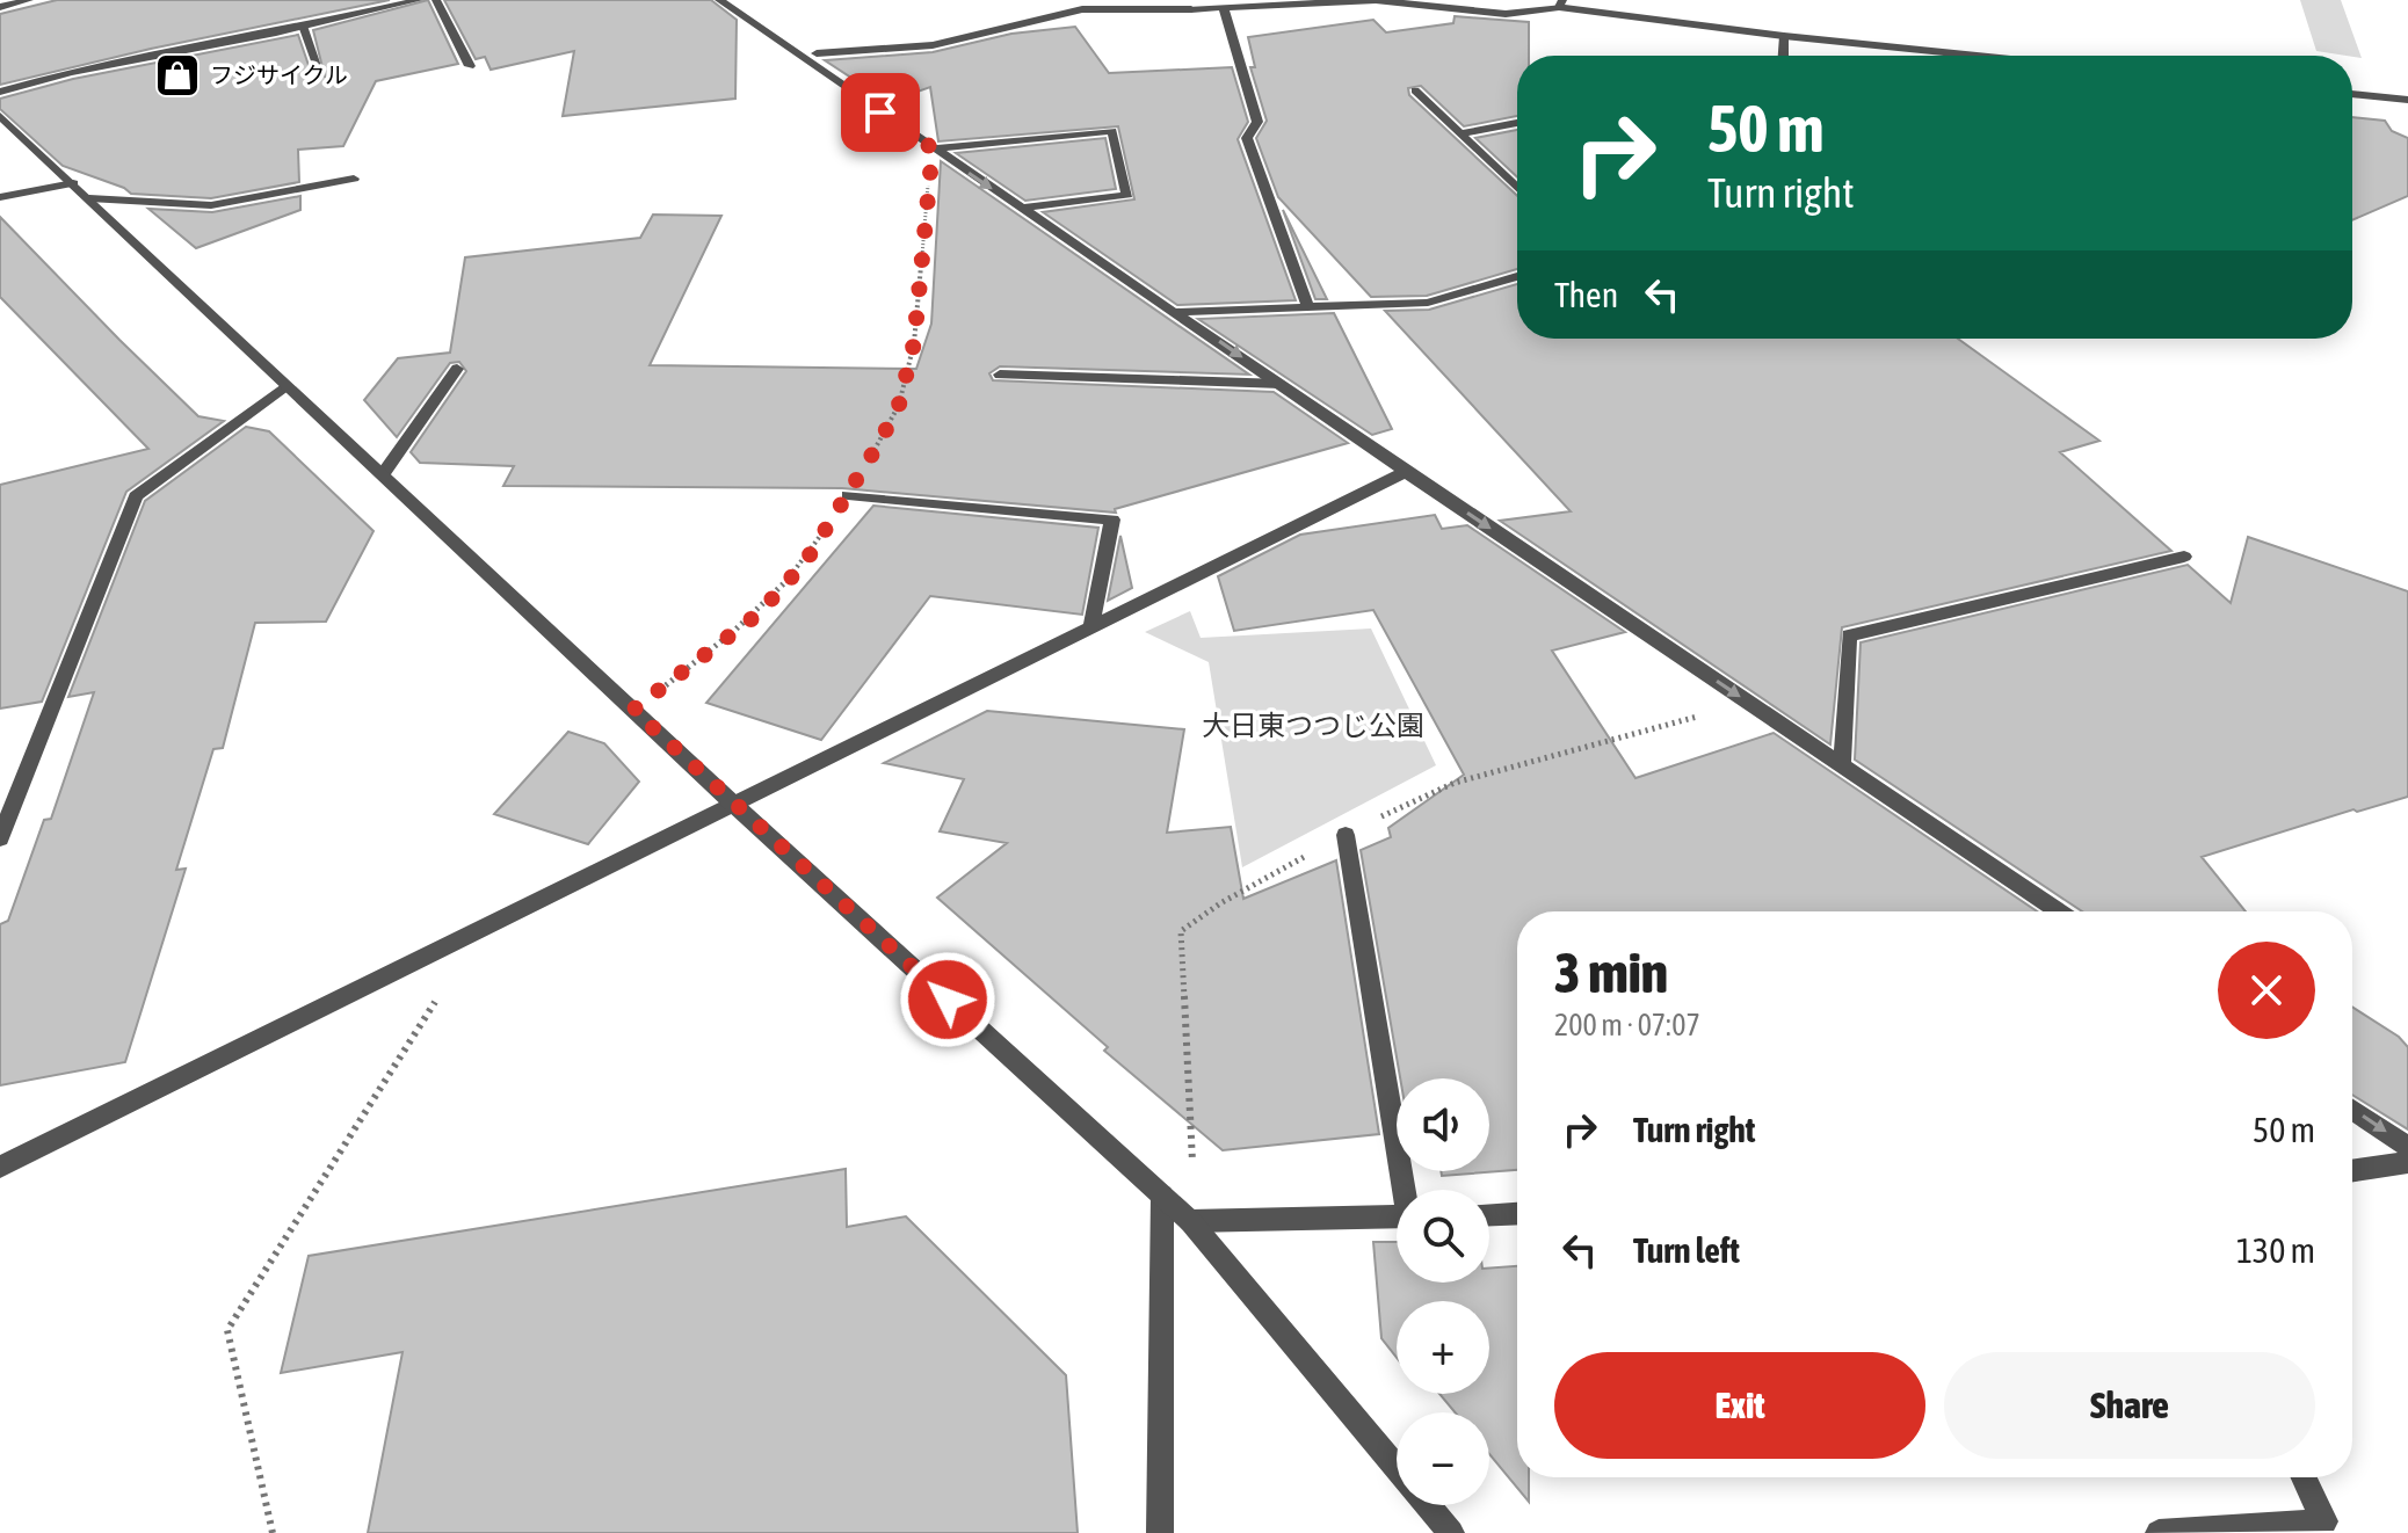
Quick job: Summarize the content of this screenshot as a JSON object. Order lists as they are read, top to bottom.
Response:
{
  "parks": ["大日東つつじ公園"],
  "places": {
    "shop": ["フジサイクル"]
  },
  "page": {
    "turn": ["50 m", "Turn right"],
    "then": "Then",
    "heading": ["3 min", "200 m · 07:07"],
    "list": [
      {
        "name": "Turn right",
        "value": "50 m"
      },
      {
        "name": "Turn left",
        "value": "130 m"
      }
    ],
    "map_buttons": ["+", "−"],
    "buttons": ["Exit", "Share"]
  }
}
